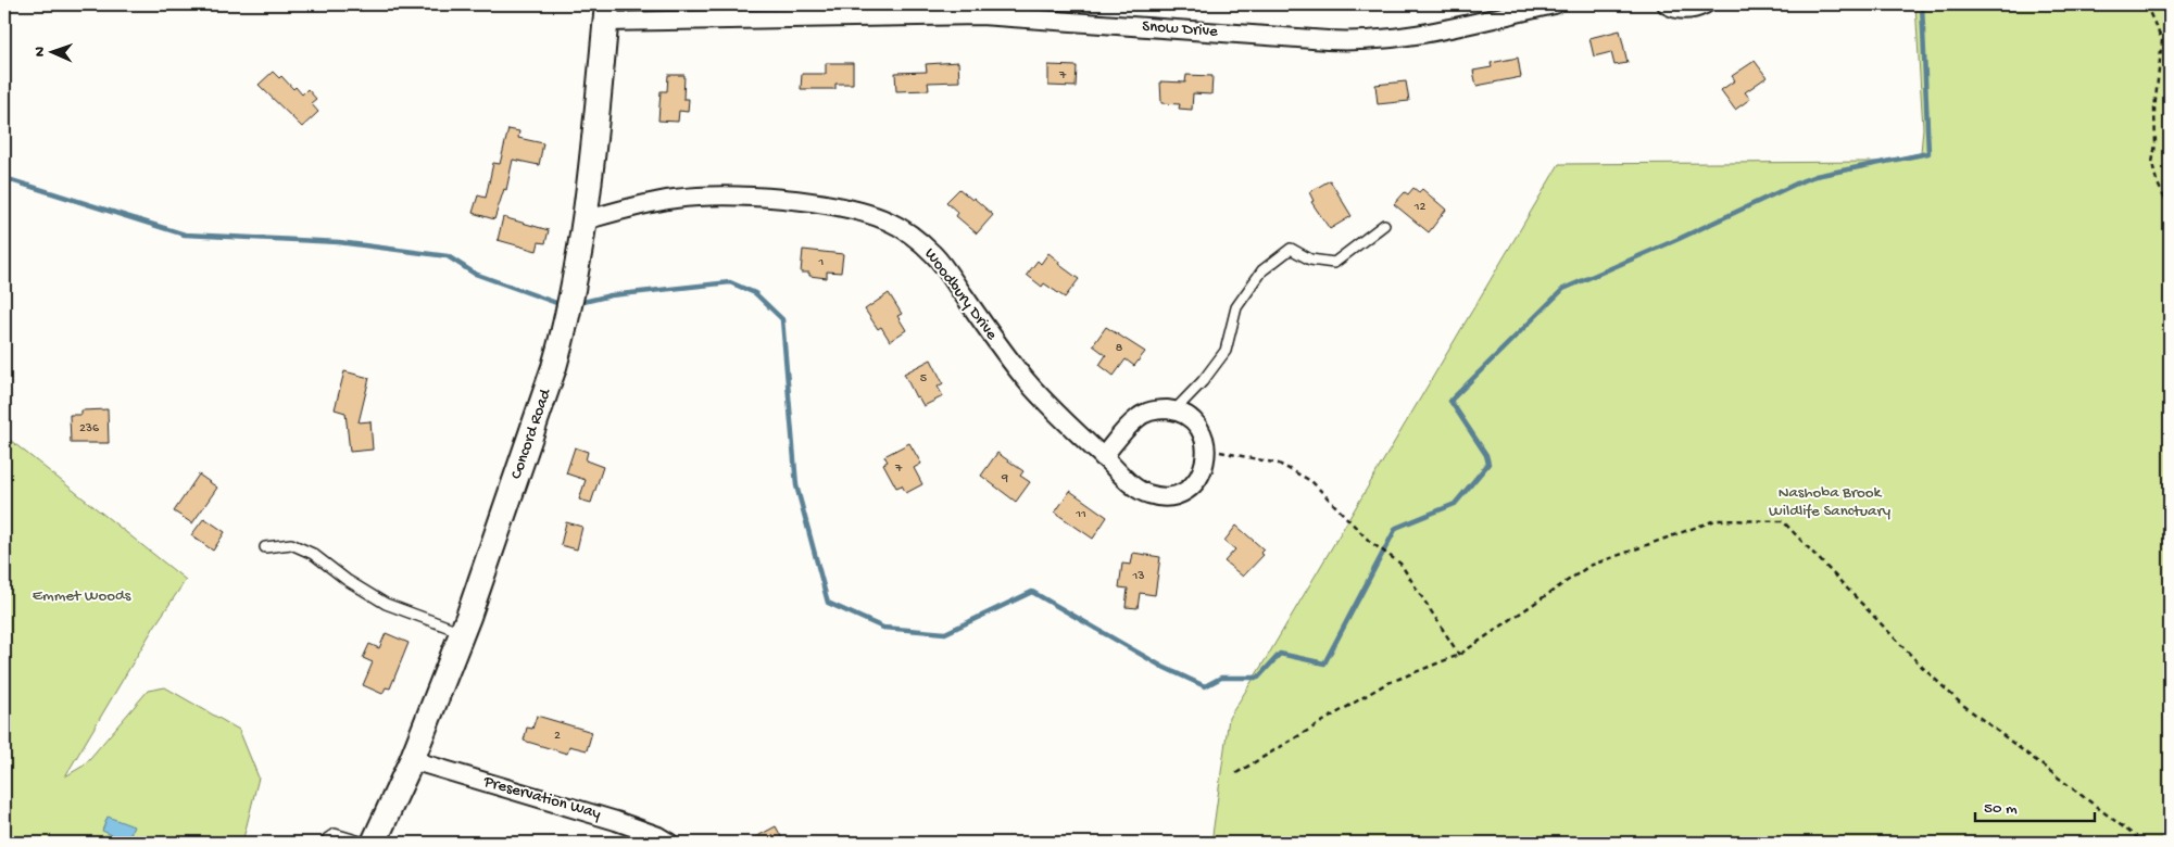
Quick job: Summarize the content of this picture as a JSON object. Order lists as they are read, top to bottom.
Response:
{
  "streets": {
    "main road": ["Concord Road"],
    "street": ["Snow Drive", "Woodbury Drive", "Preservation Way"]
  },
  "crossings": [
    ["Snow Drive", "Concord Road"],
    ["Woodbury Drive", "Concord Road"],
    ["Concord Road", "Preservation Way"]
  ],
  "parks": ["Nashoba Brook Wildlife Sanctuary", "Emmet Woods"],
  "house_numbers": [
    "7",
    "12",
    "1",
    "8",
    "5",
    "236",
    "7",
    "9",
    "11",
    "13",
    "2"
  ],
  "scale_bar": "50 m",
  "north": "left"
}
